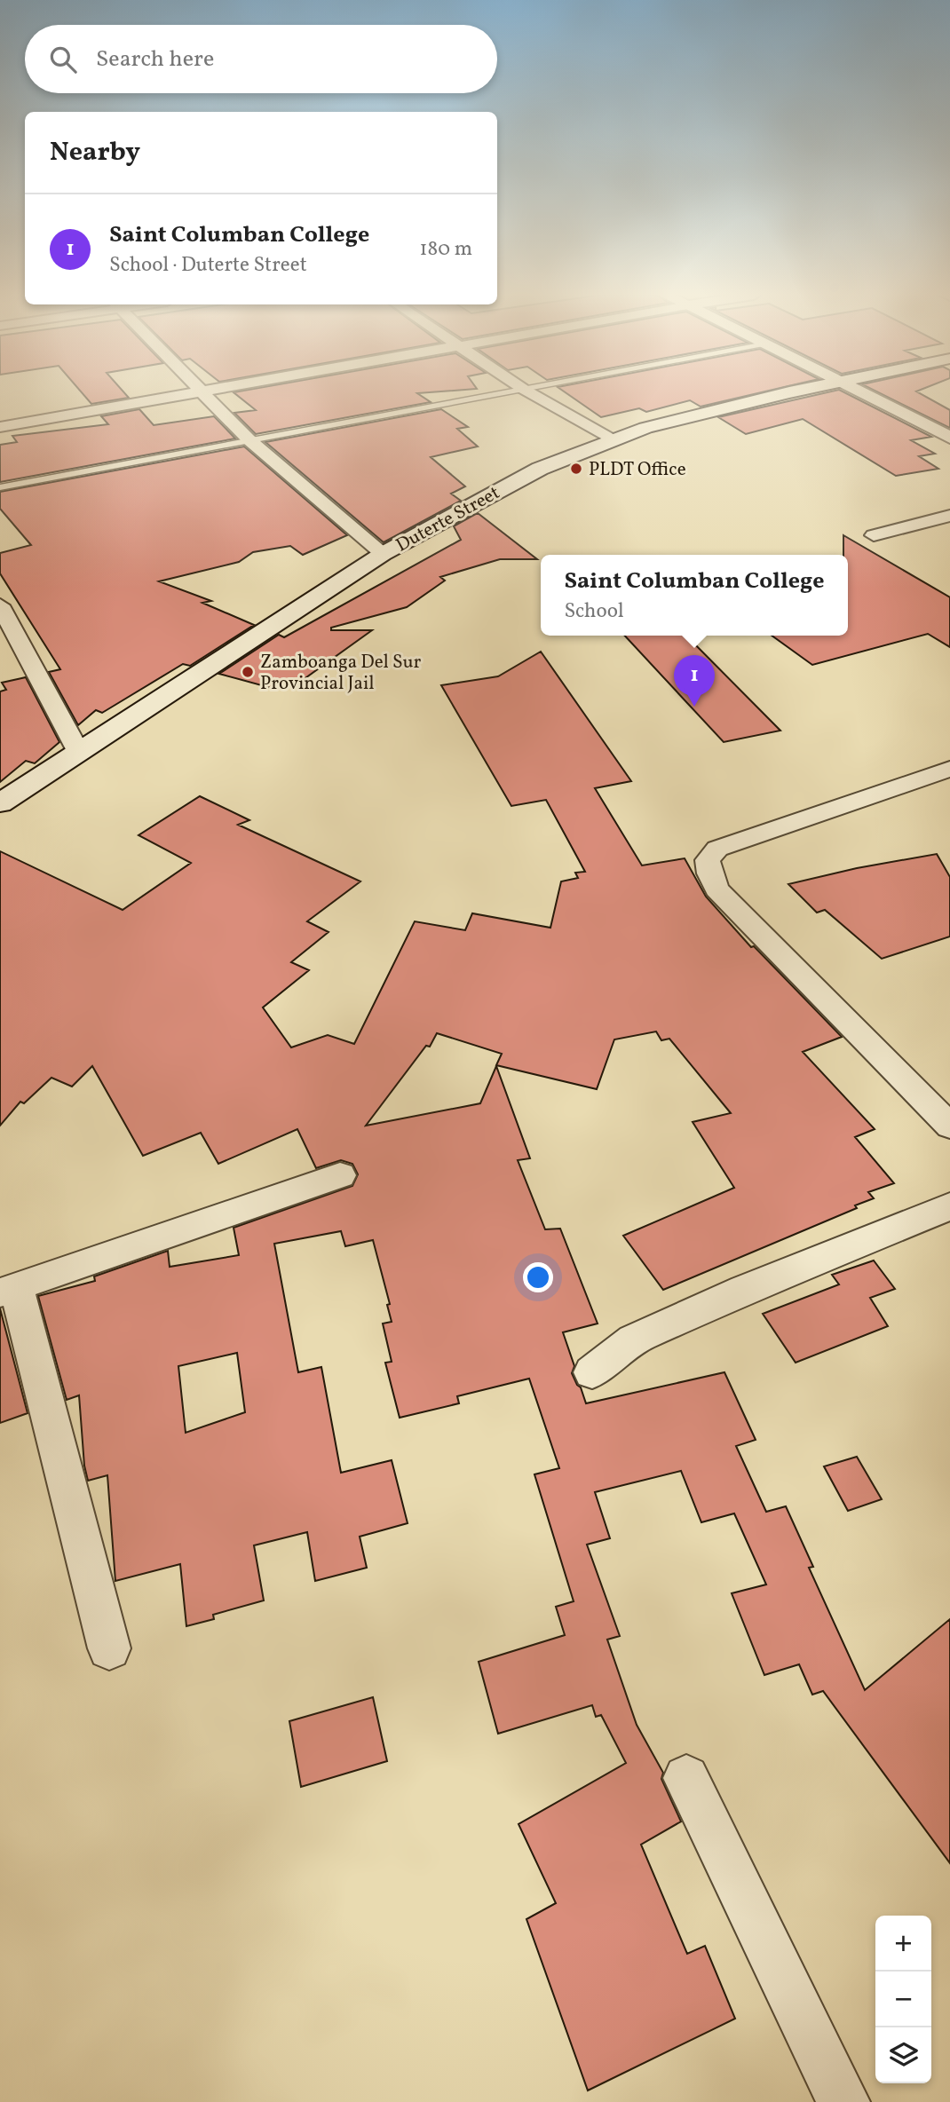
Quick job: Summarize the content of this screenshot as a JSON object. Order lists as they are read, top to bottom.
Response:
{
  "streets": {
    "main road": ["Duterte Street"]
  },
  "places": ["PLDT Office", "Zamboanga Del Sur Provincial Jail"],
  "page": {
    "search": "Search here",
    "heading": "Nearby",
    "list": [
      {
        "mark": "1",
        "name": "Saint Columban College",
        "note": "School · Duterte Street",
        "value": "180 m"
      }
    ],
    "popup": ["Saint Columban College", "School"],
    "pins": "1",
    "map_buttons": ["+", "−"]
  }
}
